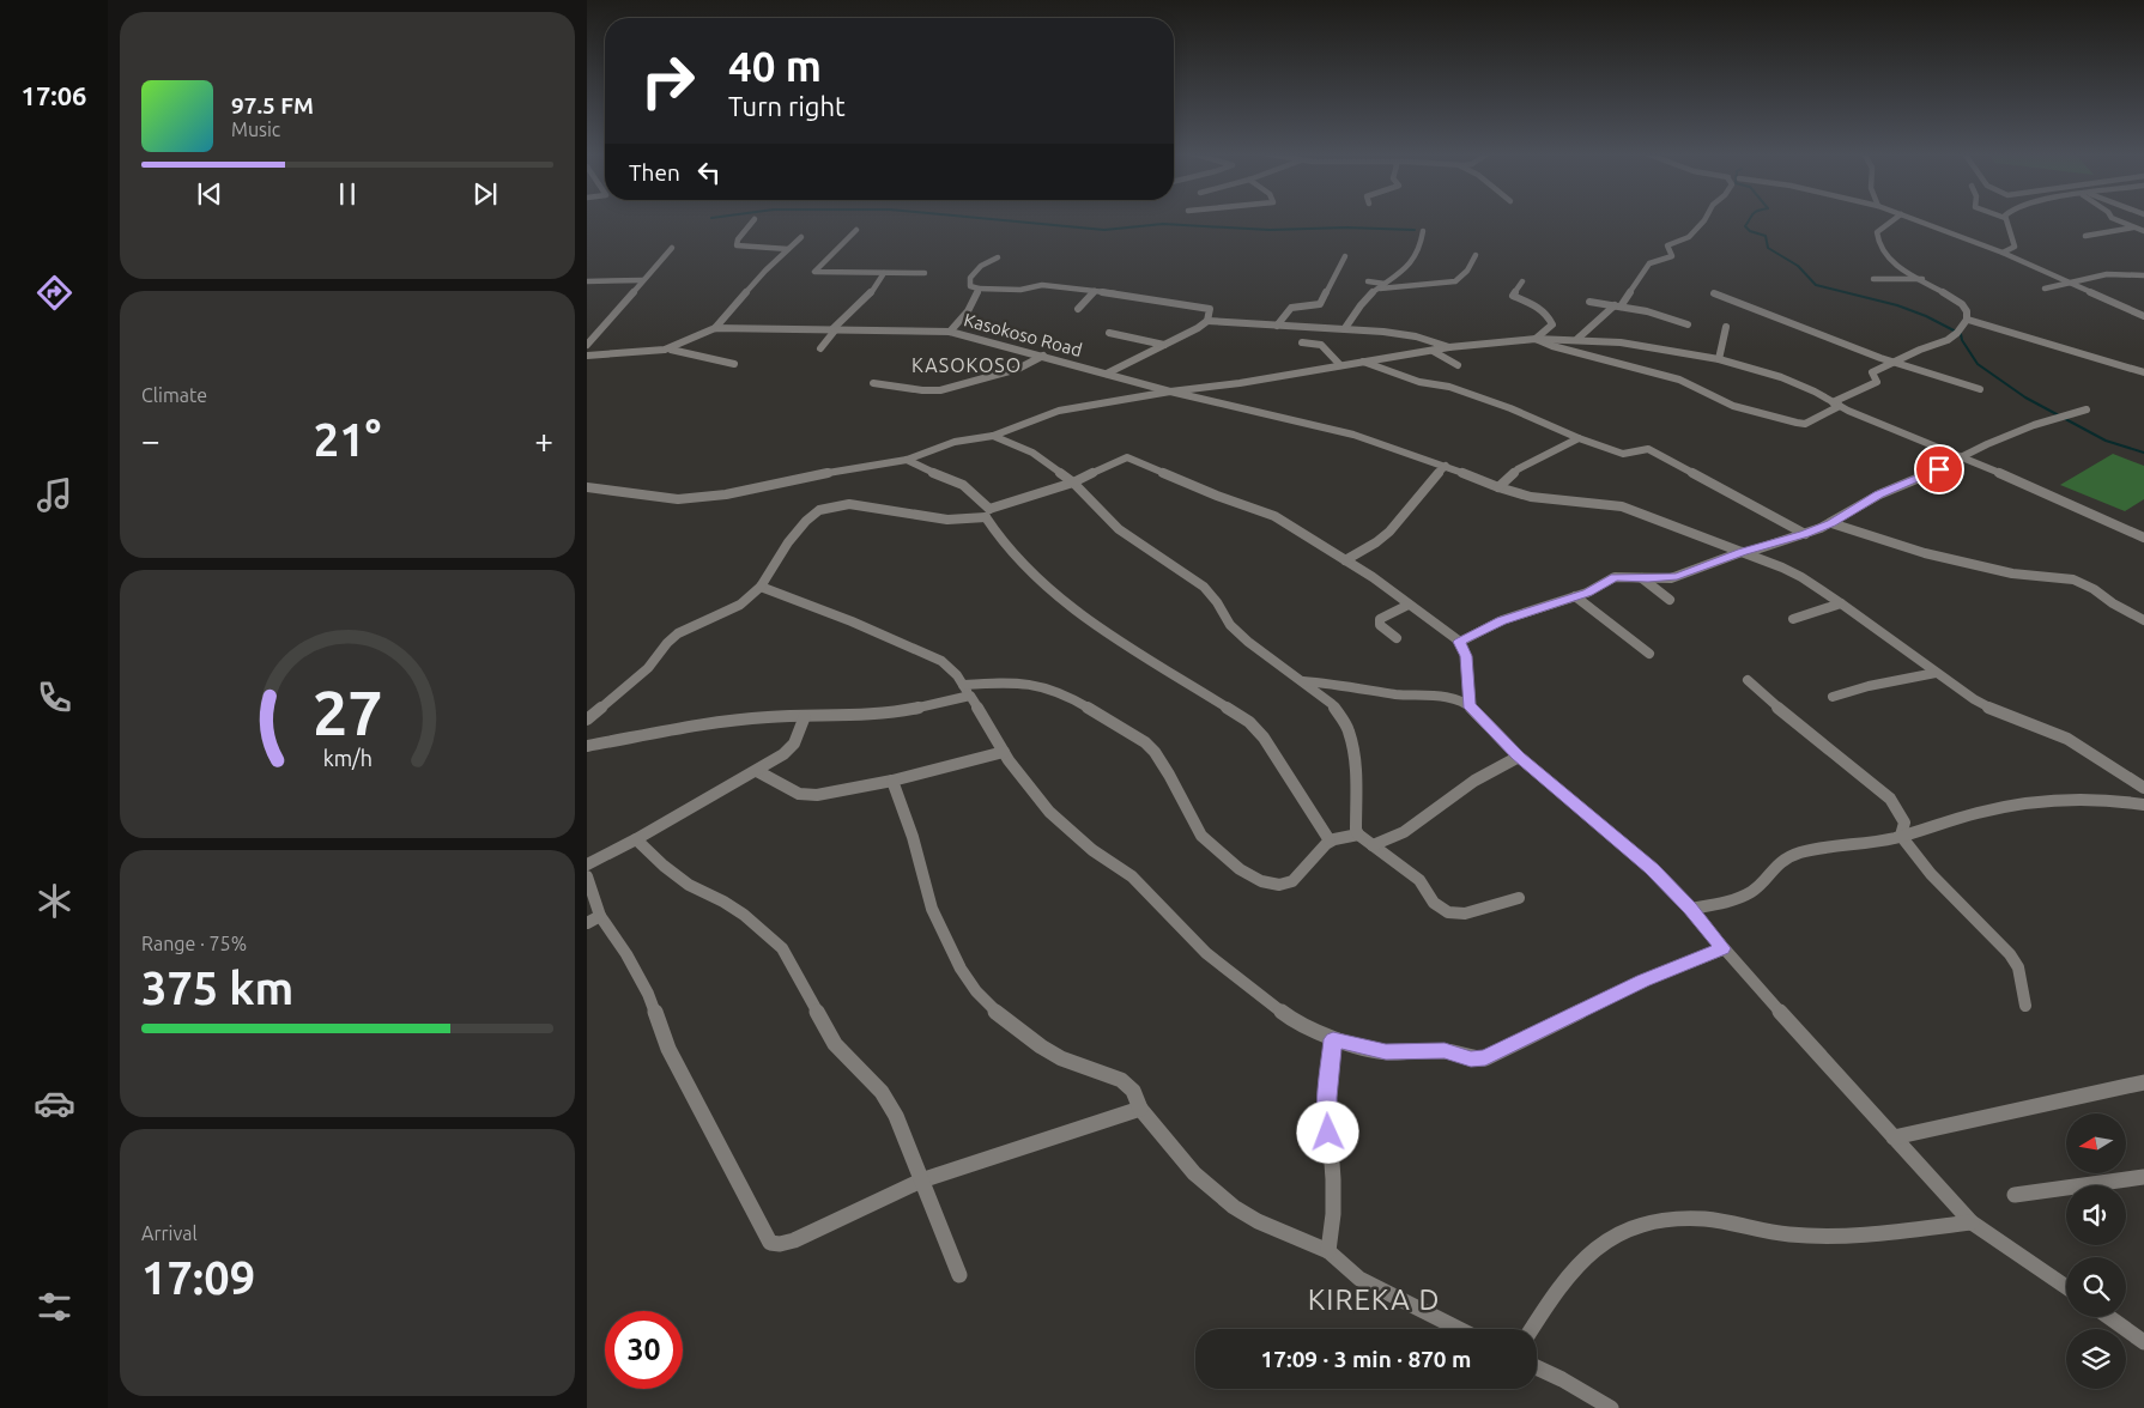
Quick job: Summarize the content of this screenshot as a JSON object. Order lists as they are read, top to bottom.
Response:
{
  "streets": {
    "street": ["Kasokoso Road"]
  },
  "districts": ["KASOKOSO", "KIREKA D"],
  "north": "left",
  "page": {
    "tabs": "17:06",
    "turn": ["40 m", "Turn right"],
    "song": ["97.5 FM", "Music"],
    "then": "Then",
    "tile": [
      "Climate",
      ["Range · 75%", "375 km"],
      ["Arrival", "17:09"]
    ],
    "heat": ["−", "21°", "+"],
    "limit": "30",
    "trip": "17:09 · 3 min · 870 m",
    "gauge": ["27", "km/h"]
  }
}
